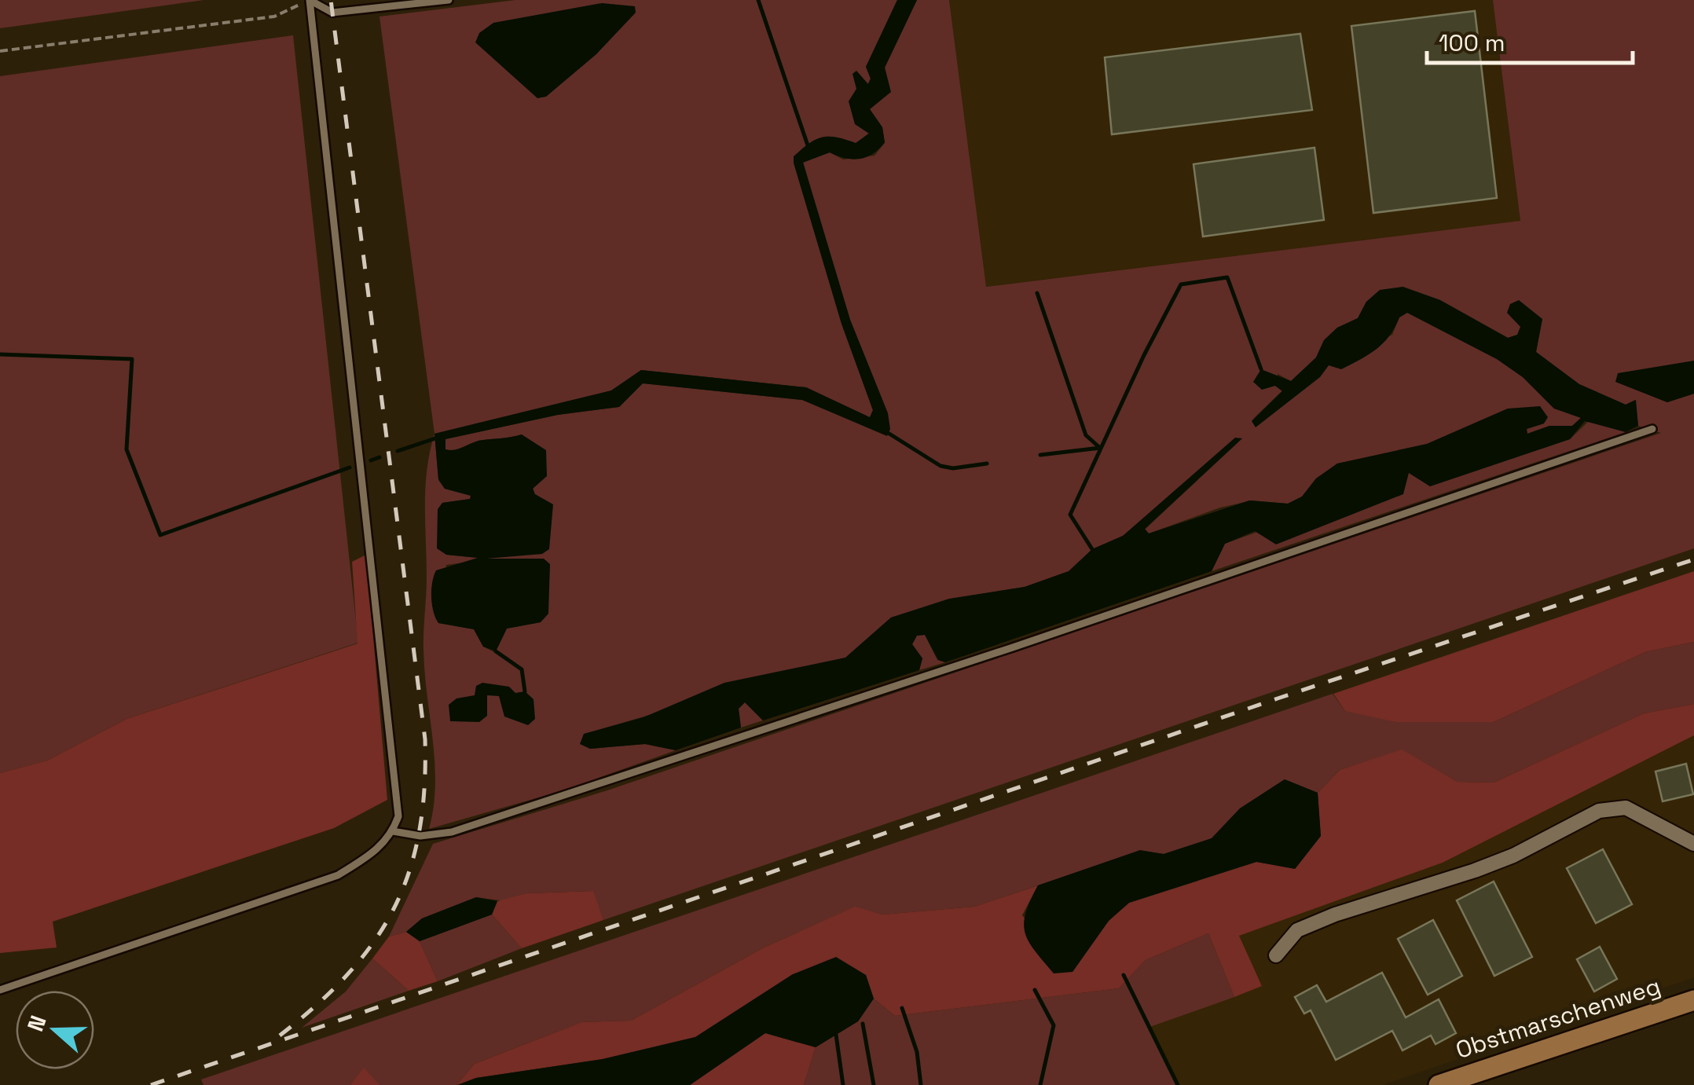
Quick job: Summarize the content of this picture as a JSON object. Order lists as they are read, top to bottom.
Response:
{
  "streets": {
    "main road": ["Obstmarschenweg"]
  },
  "scale_bar": "100 m",
  "north": "left"
}
